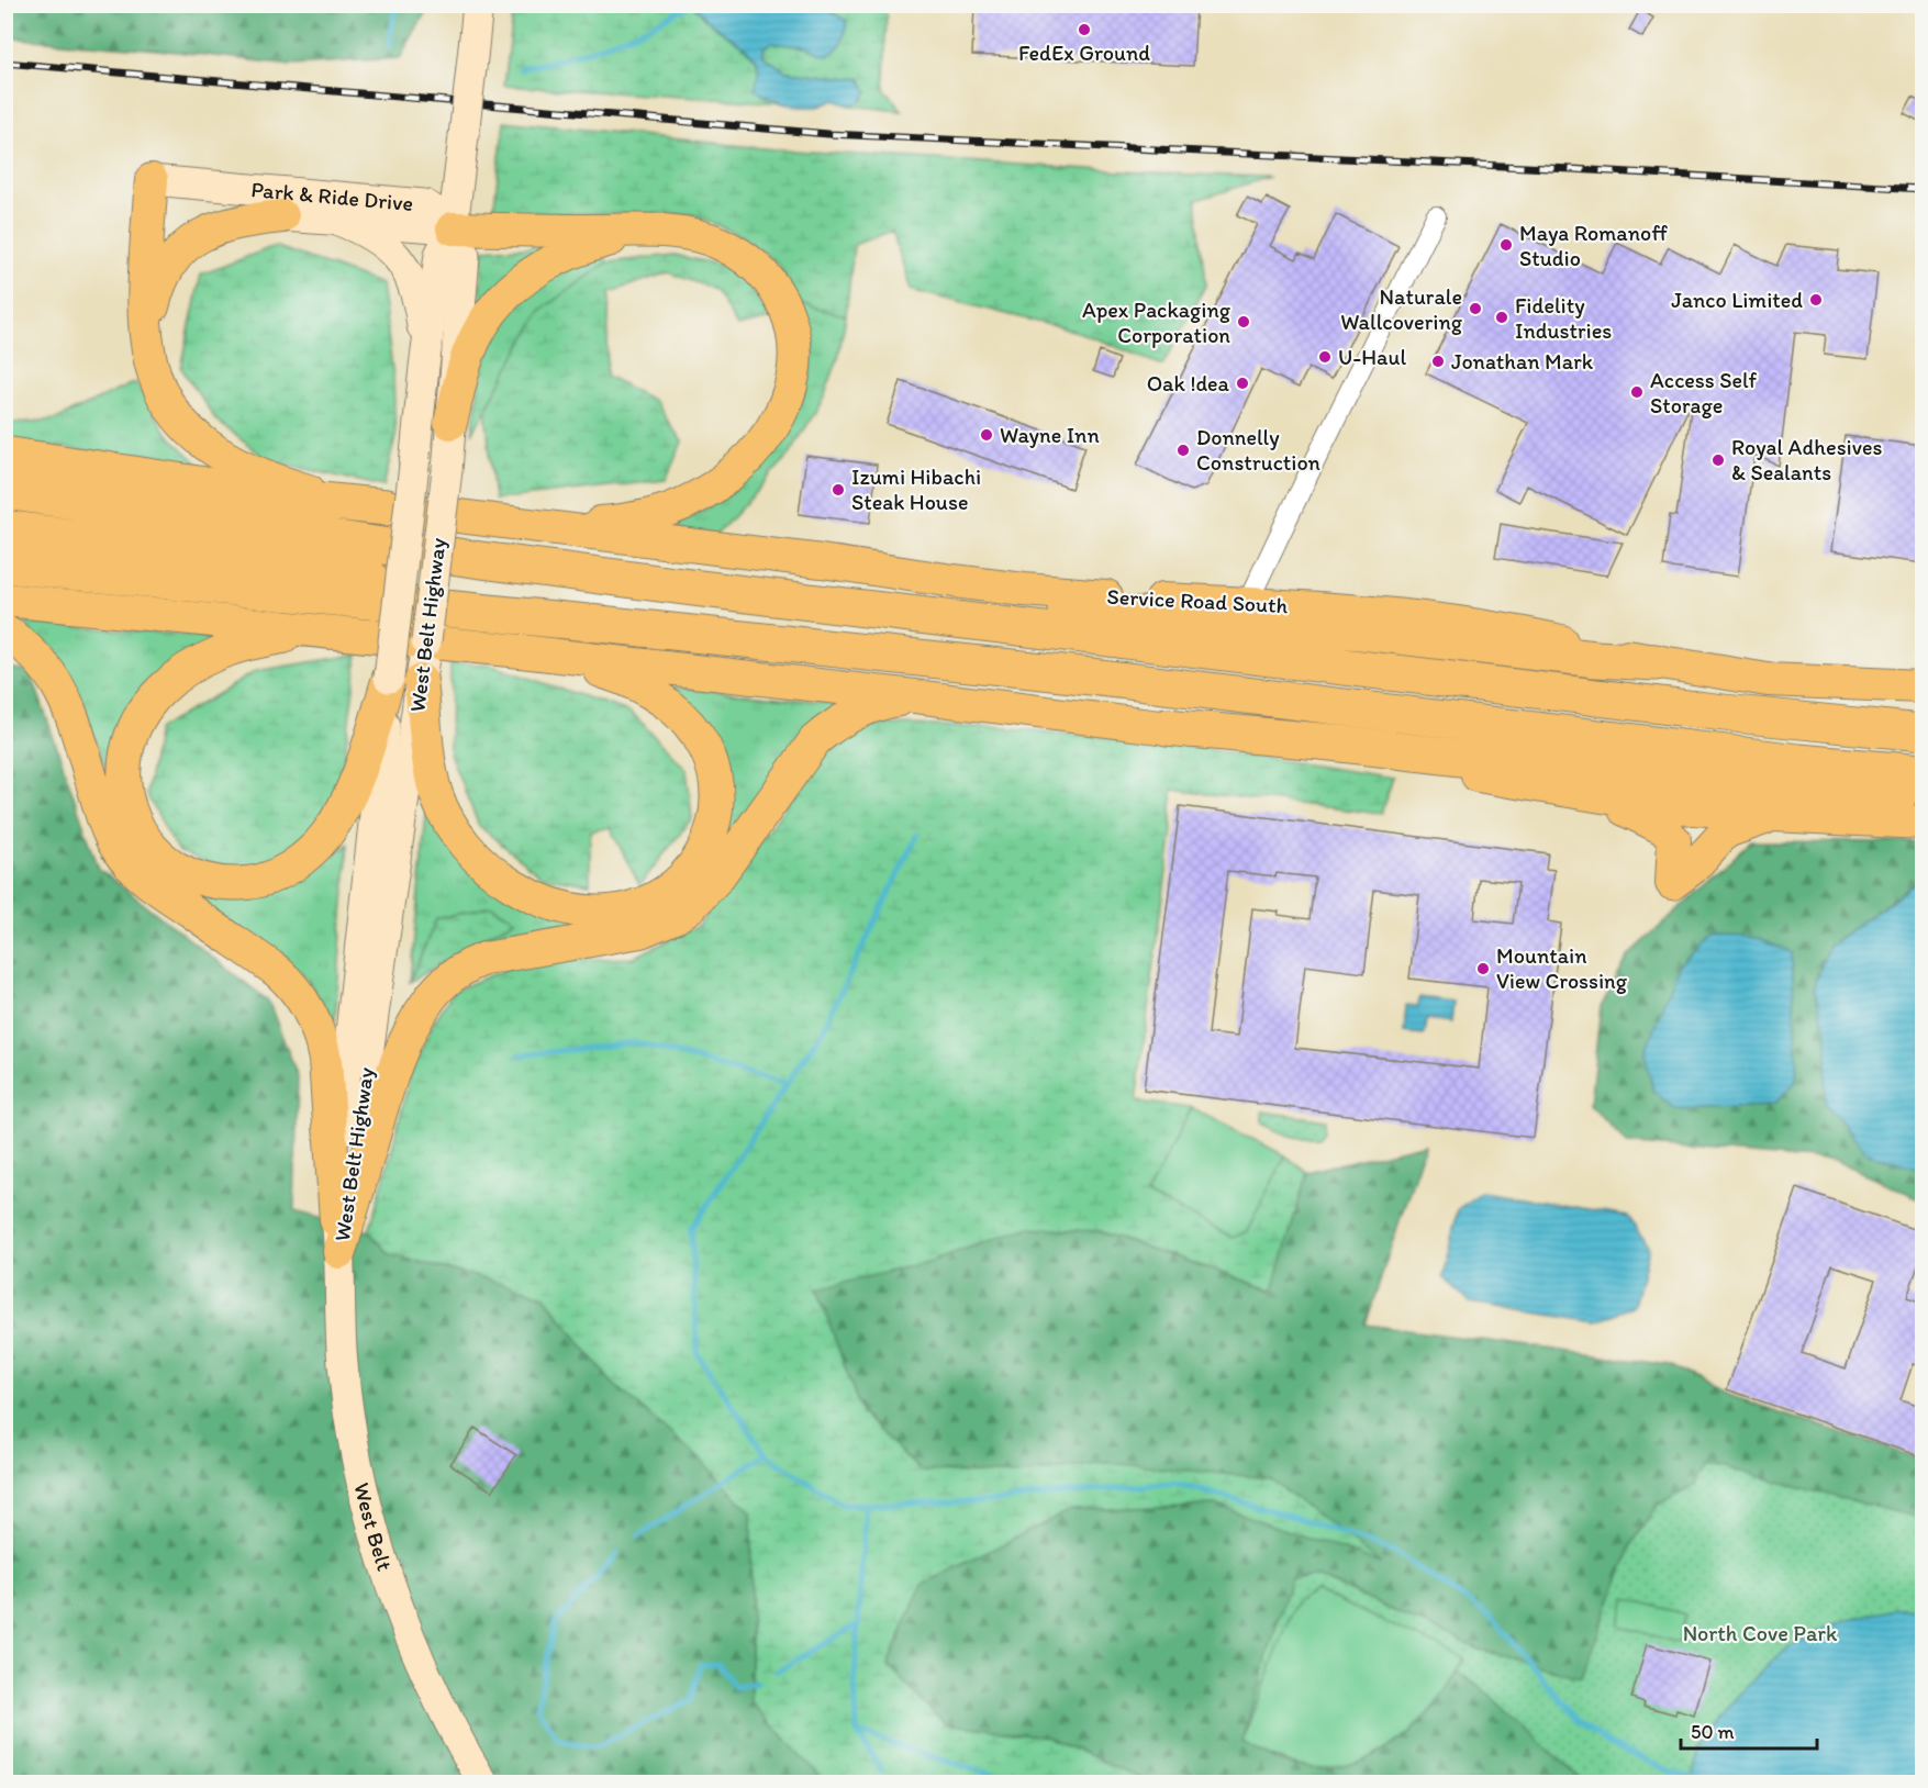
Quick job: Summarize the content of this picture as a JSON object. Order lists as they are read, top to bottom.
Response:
{
  "streets": {
    "main road": [
      "Park & Ride Drive",
      "Service Road South",
      "West Belt Highway",
      "West Belt"
    ]
  },
  "crossings": [
    ["Park & Ride Drive", "West Belt Highway"],
    ["West Belt Highway", "West Belt"]
  ],
  "parks": ["North Cove Park"],
  "places": [
    "FedEx Ground",
    "Maya Romanoff Studio",
    "Janco Limited",
    "Naturale Wallcovering",
    "Fidelity Industries",
    "Apex Packaging Corporation",
    "U-Haul",
    "Jonathan Mark",
    "Oak !dea",
    "Access Self Storage",
    "Wayne Inn",
    "Donnelly Construction",
    "Royal Adhesives & Sealants",
    "Izumi Hibachi Steak House",
    "Mountain View Crossing"
  ],
  "scale_bar": "50 m"
}
